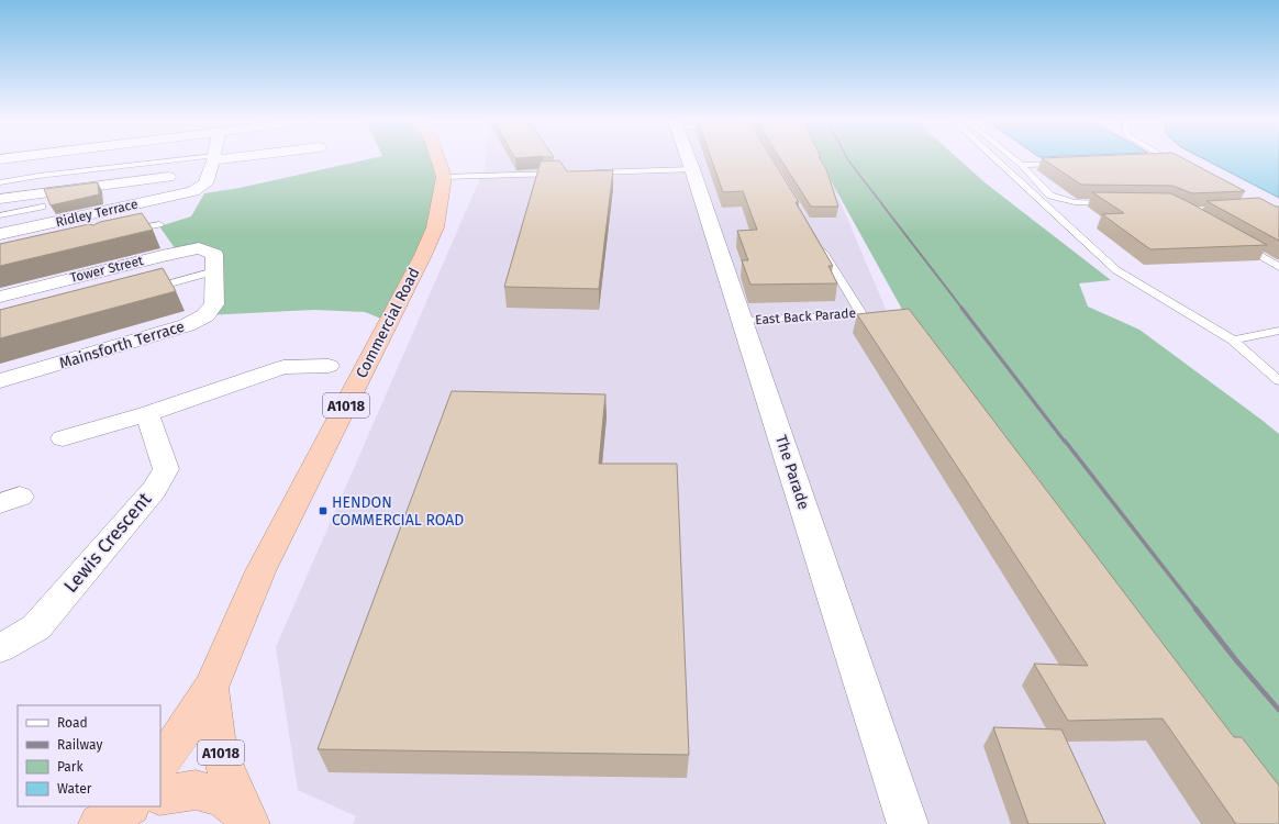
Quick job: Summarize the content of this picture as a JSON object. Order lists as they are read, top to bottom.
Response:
{
  "streets": {
    "highway": ["Commercial Road", "A1018"],
    "street": [
      "Ridley Terrace",
      "Tower Street",
      "Mainsforth Terrace",
      "The Parade",
      "Lewis Crescent"
    ],
    "lane": ["East Back Parade"]
  },
  "crossings": [
    ["Tower Street", "Mainsforth Terrace"],
    ["East Back Parade", "The Parade"]
  ],
  "places": {
    "transit": ["HENDON COMMERCIAL ROAD"]
  },
  "legend": [
    "Road",
    "Railway",
    "Park",
    "Water"
  ]
}
